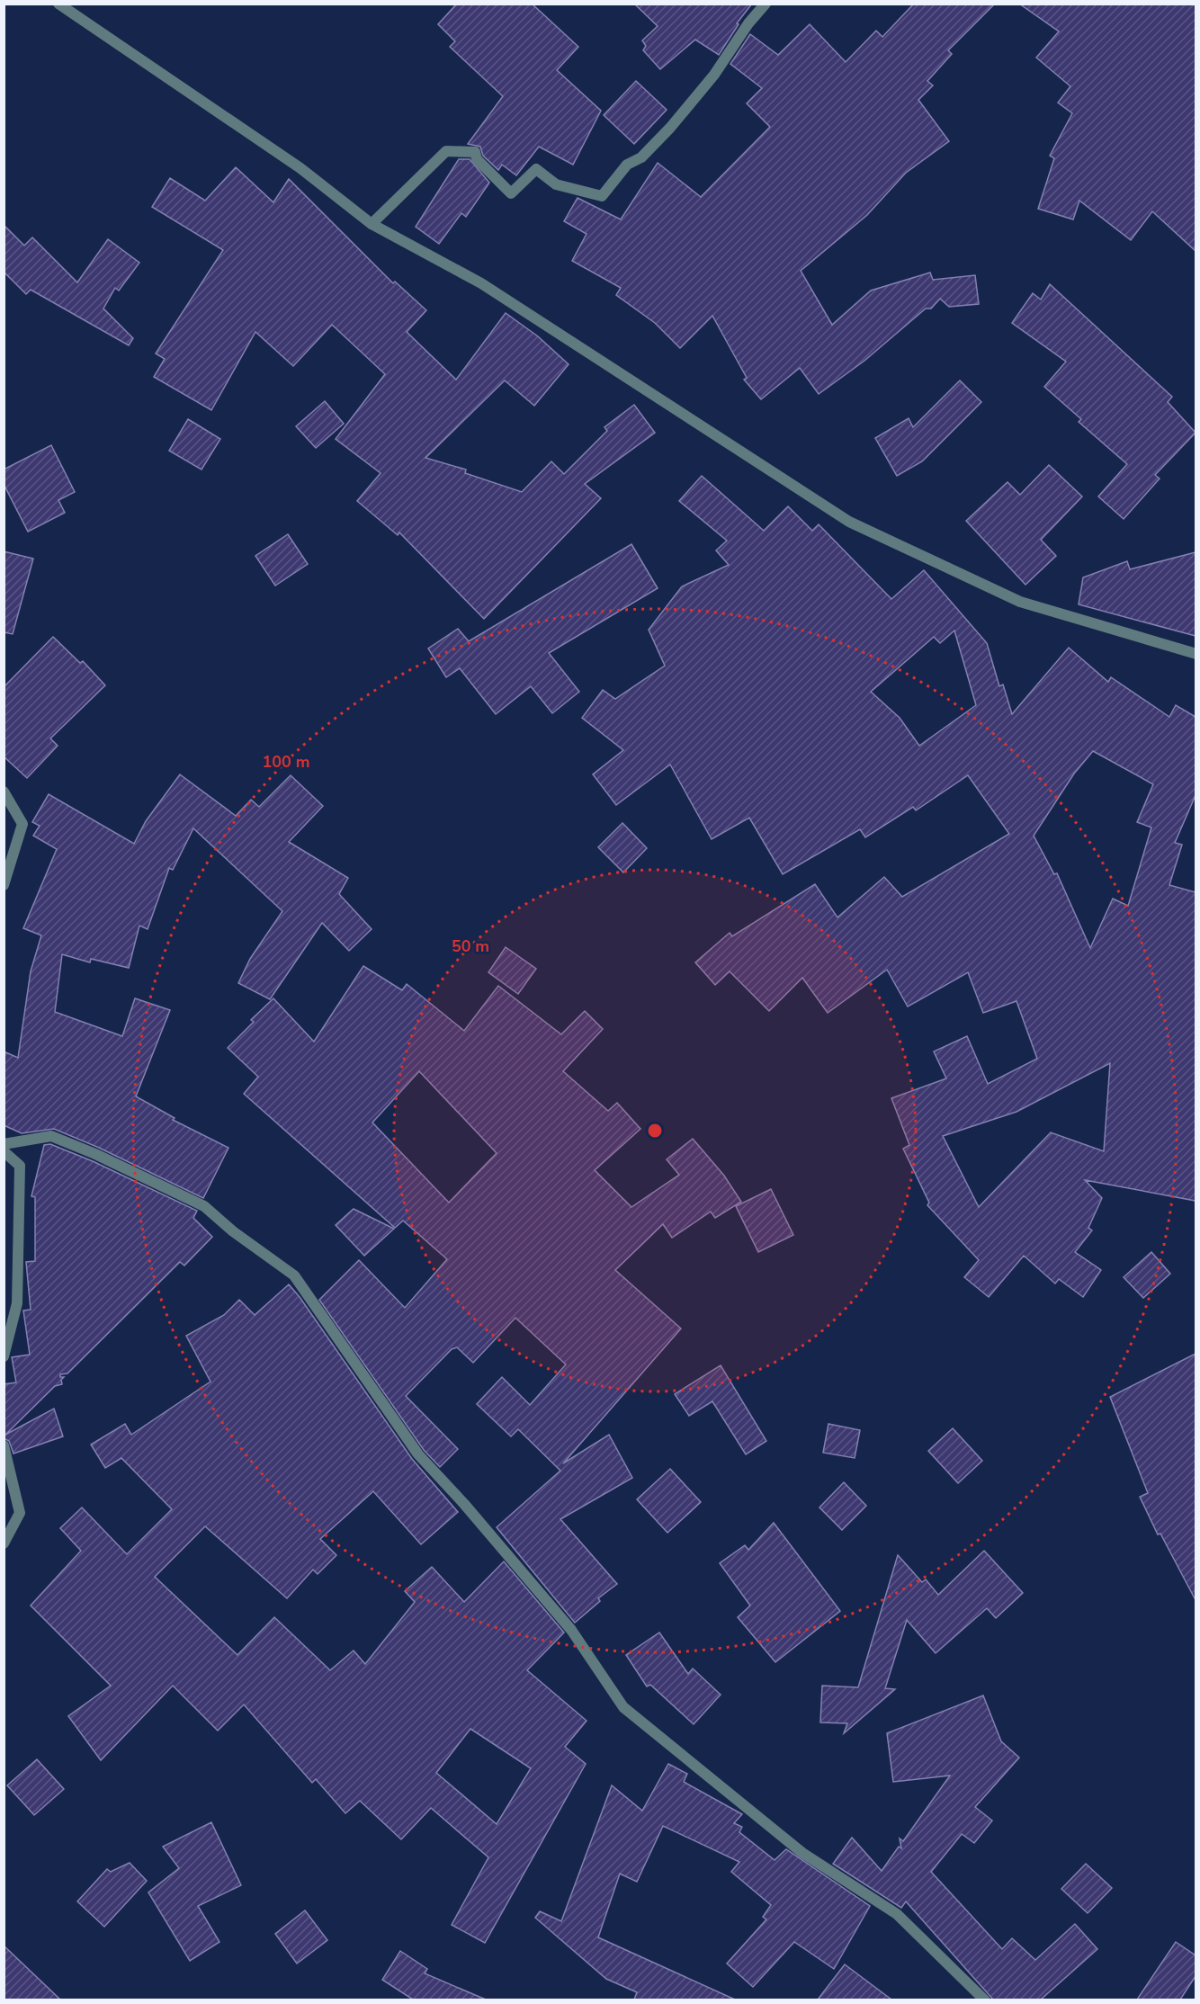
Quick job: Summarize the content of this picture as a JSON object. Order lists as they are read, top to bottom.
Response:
{
  "rings": ["100 m", "50 m"]
}
